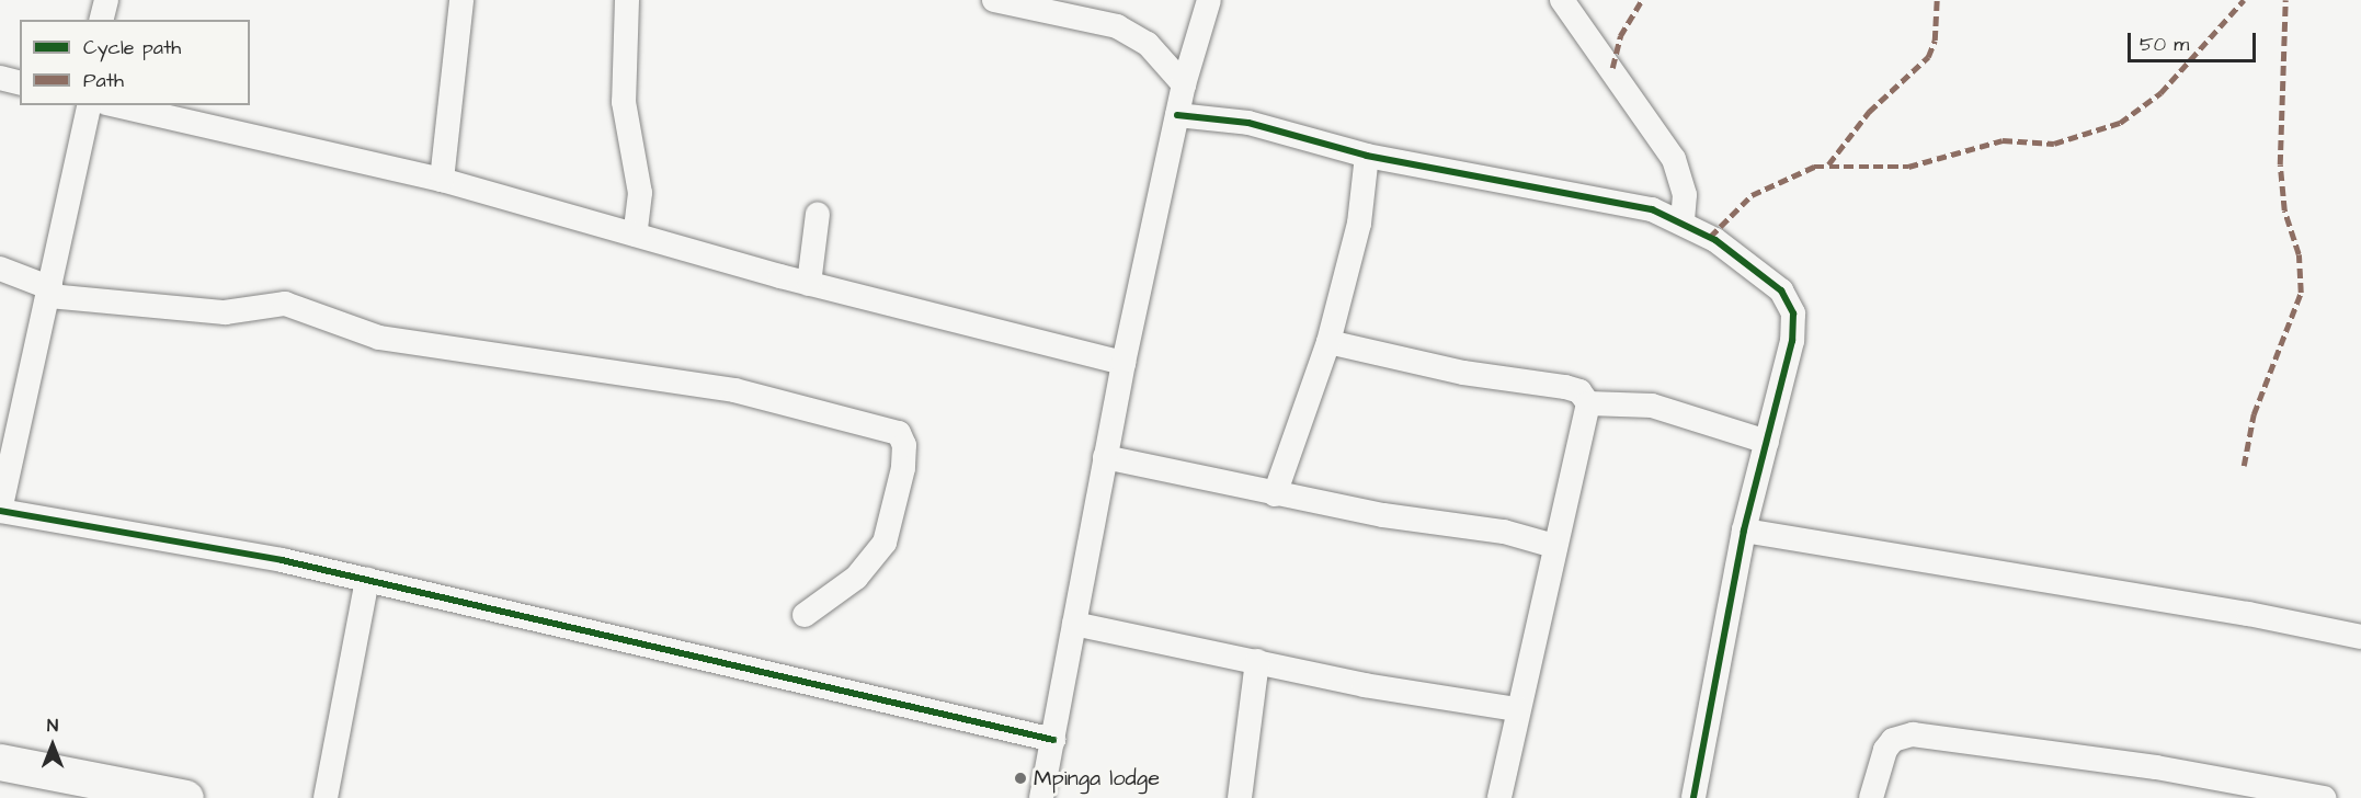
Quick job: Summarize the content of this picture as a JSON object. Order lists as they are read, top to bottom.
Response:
{
  "places": ["Mpinga lodge"],
  "legend": ["Cycle path", "Path"],
  "scale_bar": "50 m",
  "north": "top"
}
